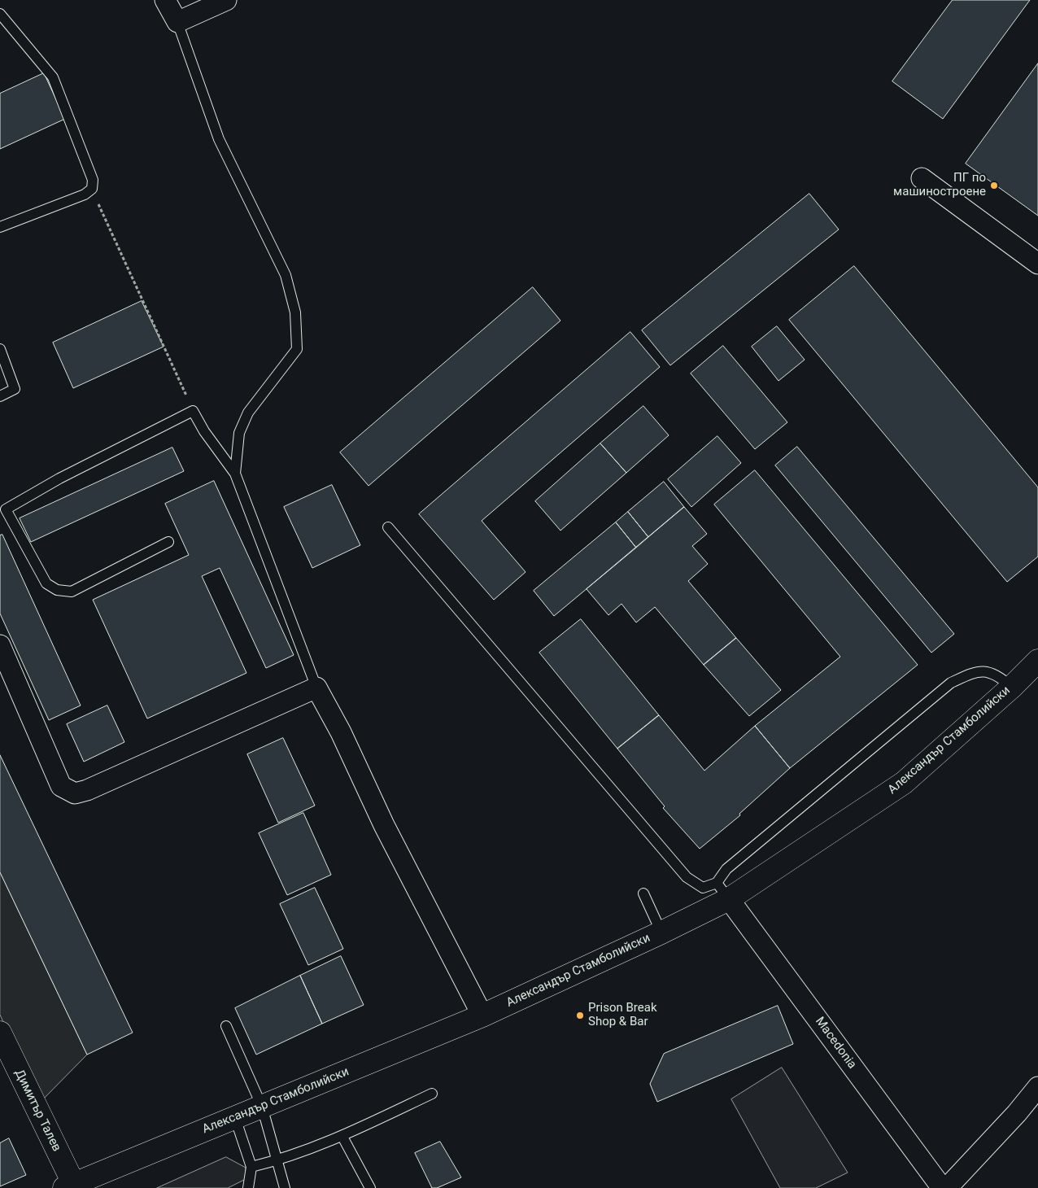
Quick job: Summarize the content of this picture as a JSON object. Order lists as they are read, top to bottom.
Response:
{
  "streets": {
    "street": ["Александър Стамболийски", "Macedonia", "Димитър Талев"]
  },
  "crossings": [
    ["Александър Стамболийски", "Macedonia"],
    ["Александър Стамболийски", "Димитър Талев"]
  ],
  "places": ["ПГ по машиностроене", "Prison Break Shop & Bar"]
}
